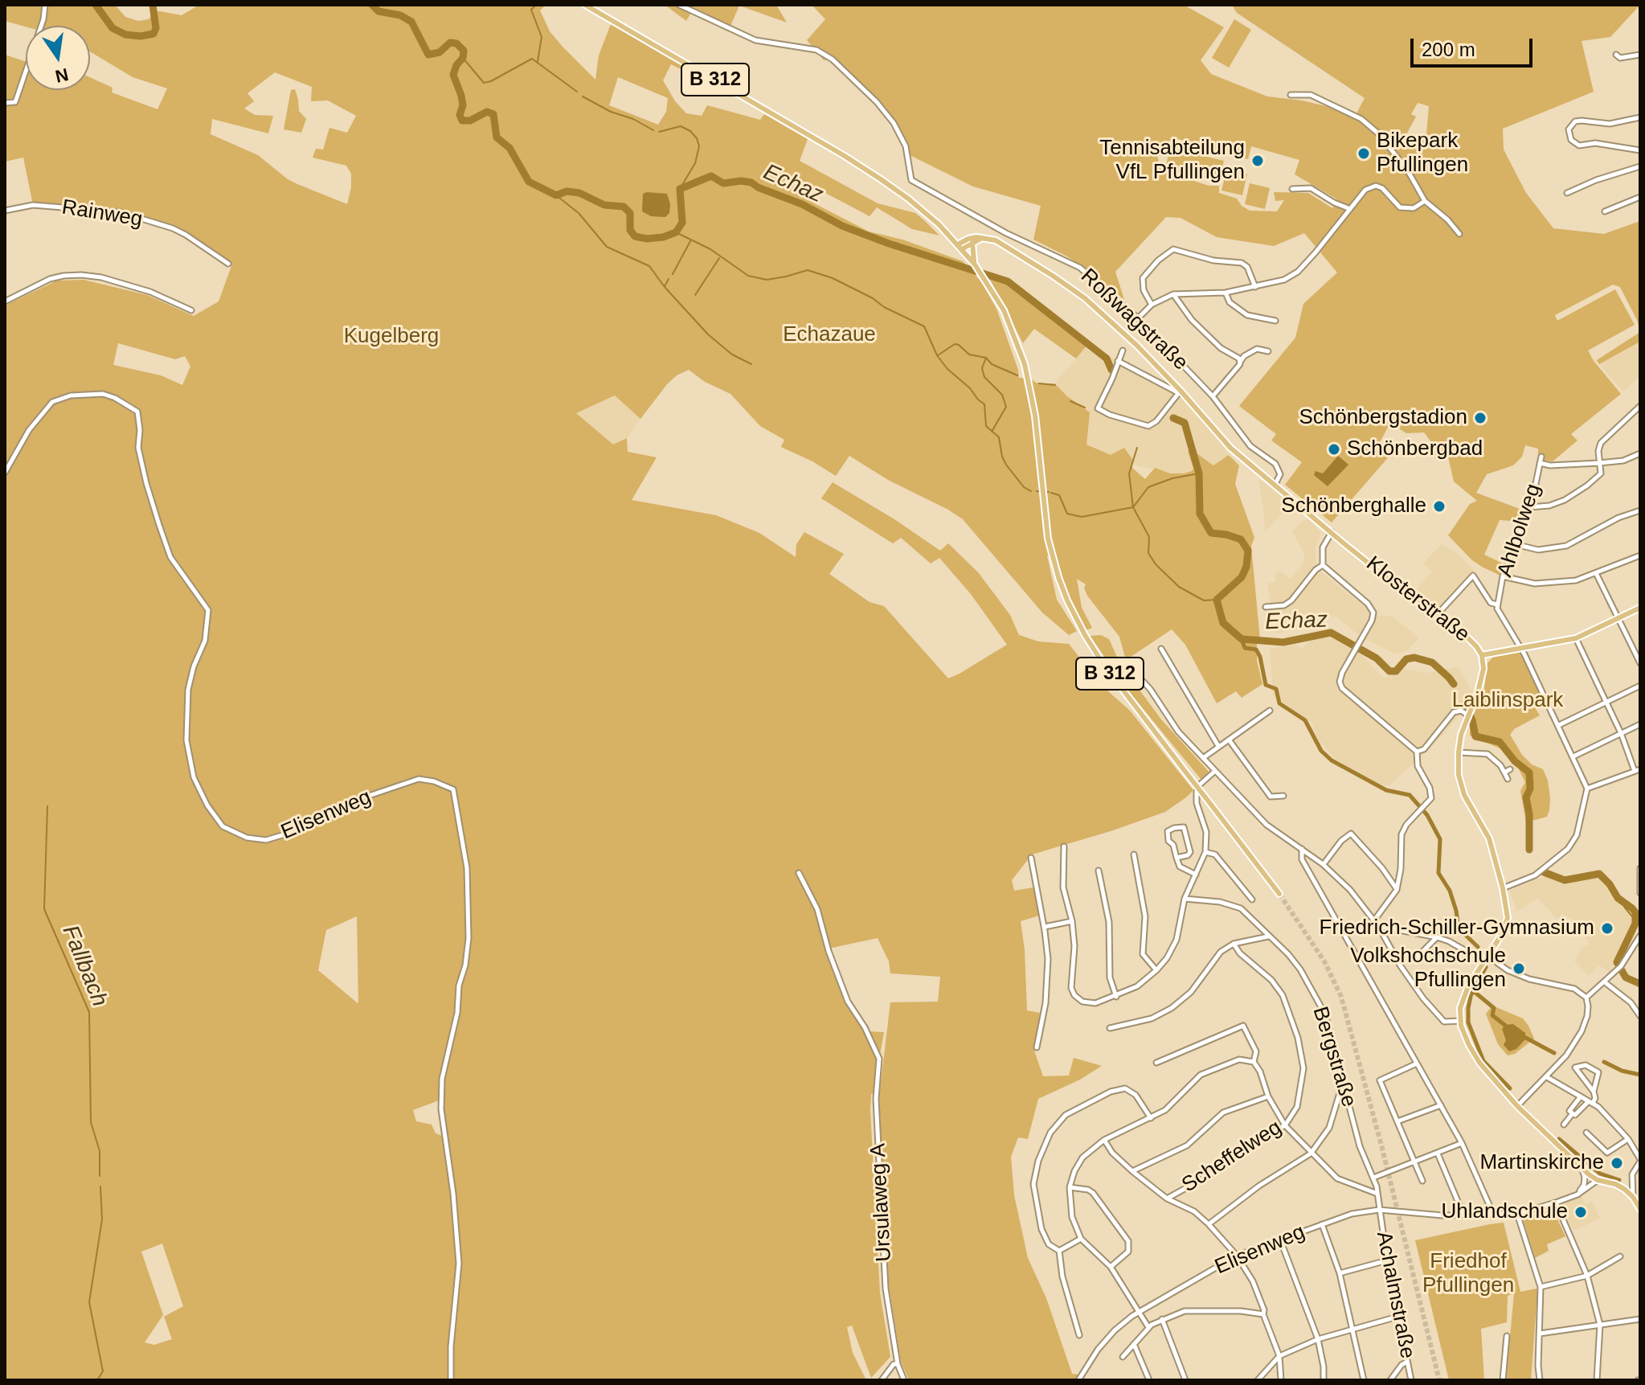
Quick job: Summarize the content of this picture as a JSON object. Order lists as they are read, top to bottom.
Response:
{
  "streets": {
    "main road": ["B 312", "Klosterstraße"],
    "street": [
      "Rainweg",
      "Roßwagstraße",
      "Ahlbolweg",
      "Elisenweg",
      "Bergstraße",
      "Scheffelweg",
      "Ursulaweg A",
      "Achalmstraße"
    ]
  },
  "crossings": [
    ["Roßwagstraße", "Klosterstraße"],
    ["Elisenweg", "Bergstraße"],
    ["Elisenweg", "Achalmstraße"],
    ["Bergstraße", "Achalmstraße"]
  ],
  "water": ["Echaz", "Fallbach"],
  "parks": [
    "Echazaue",
    "Kugelberg",
    "Laiblinspark",
    "Friedhof Pfullingen"
  ],
  "places": [
    "Bikepark Pfullingen",
    "Tennisabteilung VfL Pfullingen",
    "Schönbergstadion",
    "Schönbergbad",
    "Schönberghalle",
    "Friedrich-Schiller-Gymnasium",
    "Volkshochschule Pfullingen",
    "Martinskirche",
    "Uhlandschule"
  ],
  "scale_bar": "200 m",
  "north": "bottom"
}
